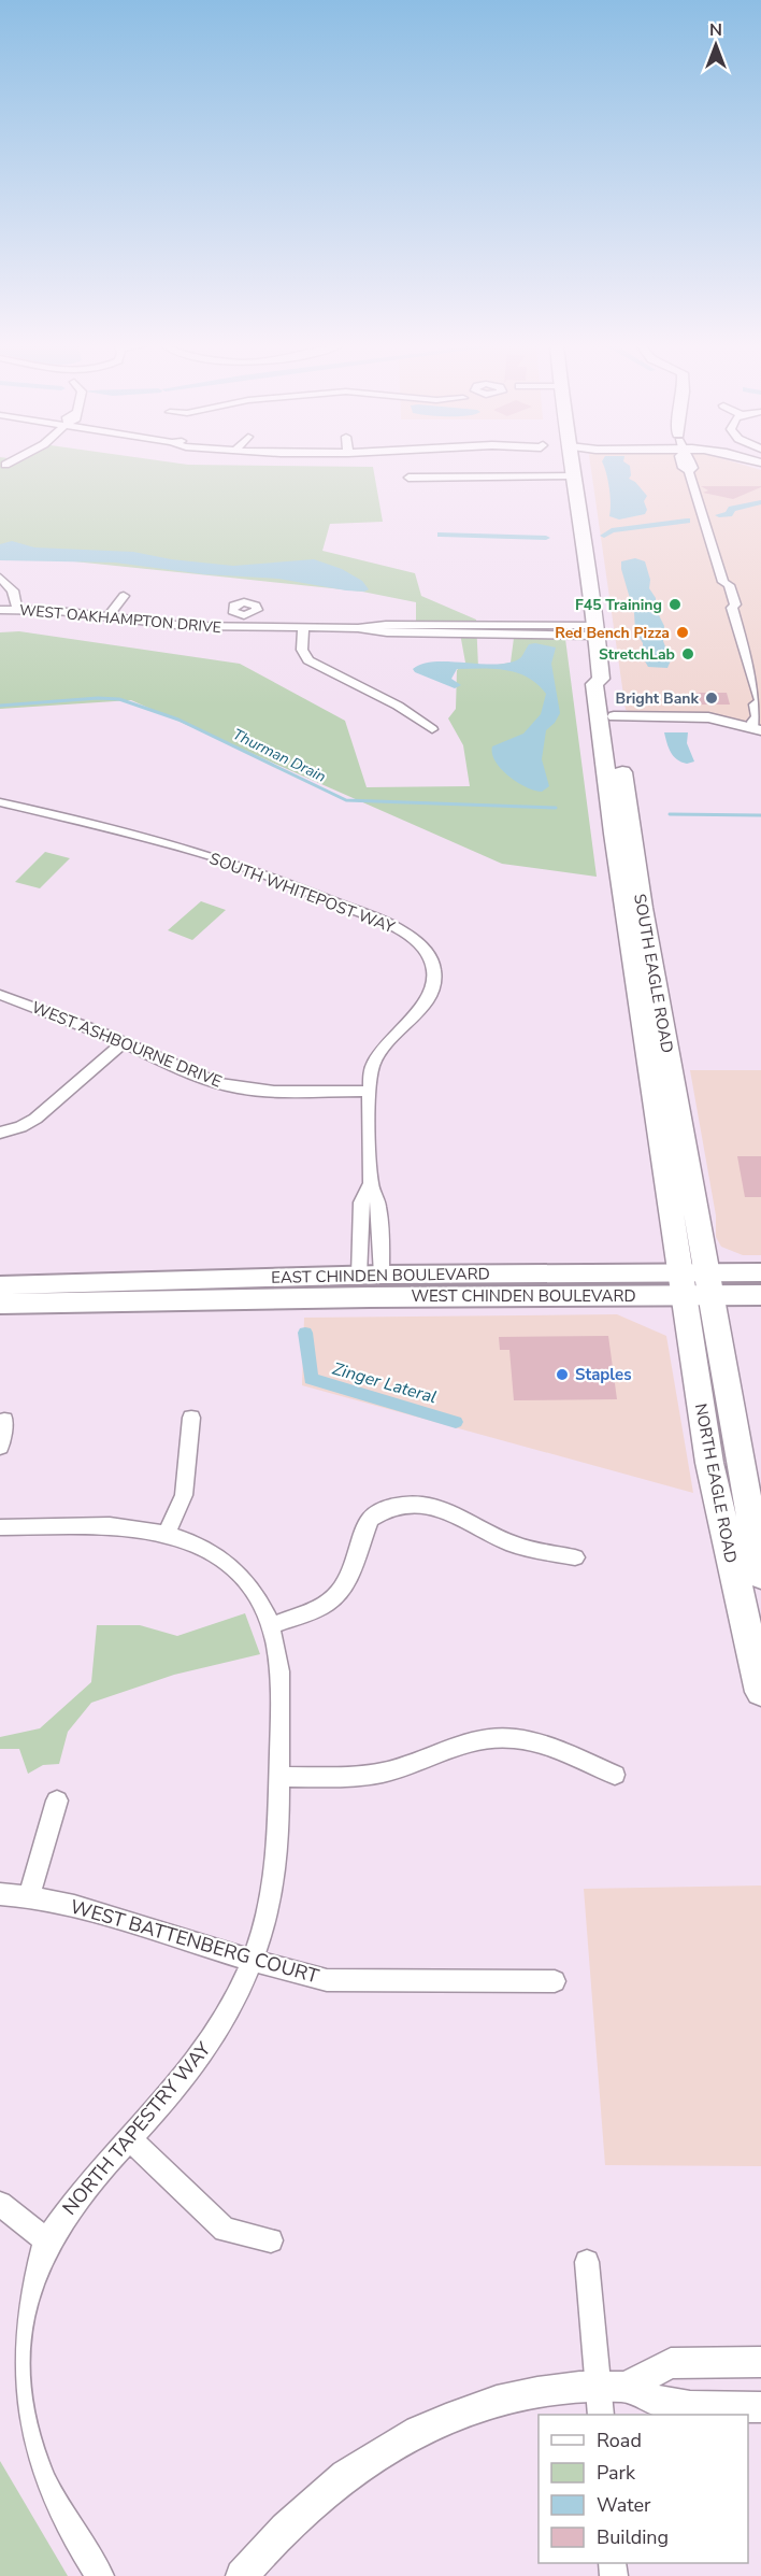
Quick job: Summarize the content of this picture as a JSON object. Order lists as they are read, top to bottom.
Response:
{
  "streets": {
    "highway": ["SOUTH EAGLE ROAD", "NORTH EAGLE ROAD"],
    "main road": ["EAST CHINDEN BOULEVARD", "WEST CHINDEN BOULEVARD"],
    "street": [
      "WEST OAKHAMPTON DRIVE",
      "SOUTH WHITEPOST WAY",
      "WEST ASHBOURNE DRIVE",
      "WEST BATTENBERG COURT",
      "NORTH TAPESTRY WAY"
    ]
  },
  "crossings": [
    ["WEST OAKHAMPTON DRIVE", "SOUTH EAGLE ROAD"],
    ["SOUTH WHITEPOST WAY", "WEST ASHBOURNE DRIVE"],
    ["SOUTH WHITEPOST WAY", "EAST CHINDEN BOULEVARD"],
    ["SOUTH EAGLE ROAD", "EAST CHINDEN BOULEVARD"],
    ["SOUTH EAGLE ROAD", "WEST CHINDEN BOULEVARD"],
    ["SOUTH EAGLE ROAD", "NORTH EAGLE ROAD"],
    ["EAST CHINDEN BOULEVARD", "WEST CHINDEN BOULEVARD"],
    ["EAST CHINDEN BOULEVARD", "NORTH EAGLE ROAD"],
    ["WEST CHINDEN BOULEVARD", "NORTH EAGLE ROAD"],
    ["WEST BATTENBERG COURT", "NORTH TAPESTRY WAY"]
  ],
  "water": ["Thurman Drain", "Zinger Lateral"],
  "places": [
    "F45 Training",
    "Red Bench Pizza",
    "StretchLab",
    "Bright Bank",
    "Staples"
  ],
  "legend": [
    "Road",
    "Park",
    "Water",
    "Building"
  ],
  "north": "top"
}
